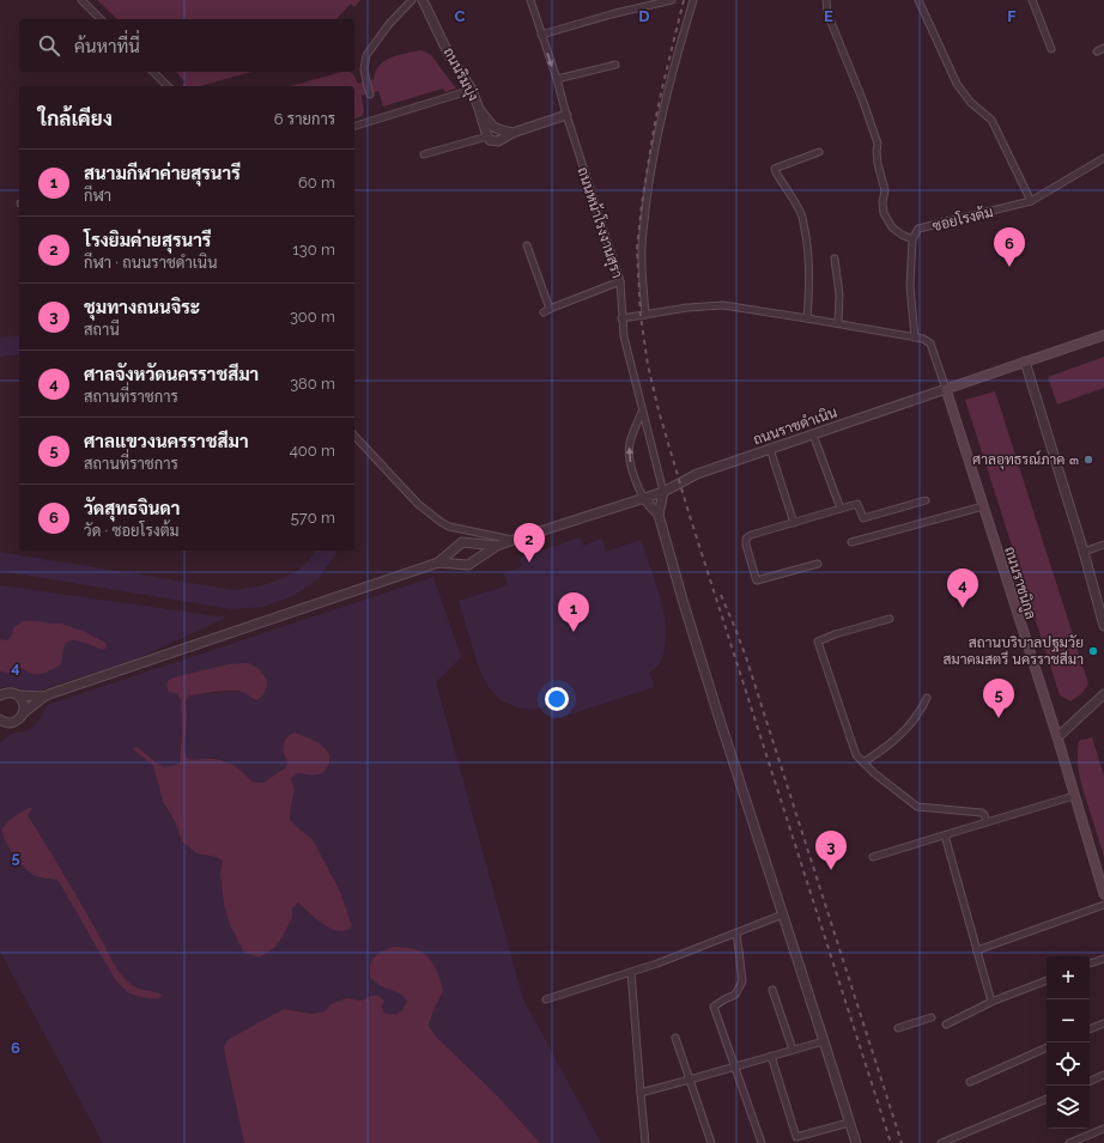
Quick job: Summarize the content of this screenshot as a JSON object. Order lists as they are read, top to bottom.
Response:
{
  "streets": {
    "main road": ["ถนนราชดำเนิน", "ถนนราชนิกูล"],
    "street": ["ถนนริมบุ่ง", "ซอยโรงต้ม", "ถนนหน้าโรงงานสุรา"]
  },
  "crossings": [
    ["ถนนหน้าโรงงานสุรา", "ถนนราชดำเนิน"],
    ["ถนนราชดำเนิน", "ถนนราชนิกูล"]
  ],
  "places": ["ศาลอุทธรณ์ภาค ๓", "สถานบริบาลปฐมวัย สมาคมสตรี นครราชสีมา"],
  "page": {
    "search": "ค้นหาที่นี่",
    "heading": ["ใกล้เคียง", "6 รายการ"],
    "list": [
      {
        "mark": "1",
        "name": "สนามกีฬาค่ายสุรนารี",
        "note": "กีฬา",
        "value": "60 m"
      },
      {
        "mark": "2",
        "name": "โรงยิมค่ายสุรนารี",
        "note": "กีฬา · ถนนราชดำเนิน",
        "value": "130 m"
      },
      {
        "mark": "3",
        "name": "ชุมทางถนนจิระ",
        "note": "สถานี",
        "value": "300 m"
      },
      {
        "mark": "4",
        "name": "ศาลจังหวัดนครราชสีมา",
        "note": "สถานที่ราชการ",
        "value": "380 m"
      },
      {
        "mark": "5",
        "name": "ศาลแขวงนครราชสีมา",
        "note": "สถานที่ราชการ",
        "value": "400 m"
      },
      {
        "mark": "6",
        "name": "วัดสุทธจินดา",
        "note": "วัด · ซอยโรงต้ม",
        "value": "570 m"
      }
    ],
    "pins": [
      "6",
      "2",
      "4",
      "1",
      "5",
      "3"
    ],
    "map_buttons": ["+", "−"]
  },
  "grid": {
    "columns": [
      "C",
      "D",
      "E",
      "F"
    ],
    "rows": ["4", "5", "6"]
  }
}
